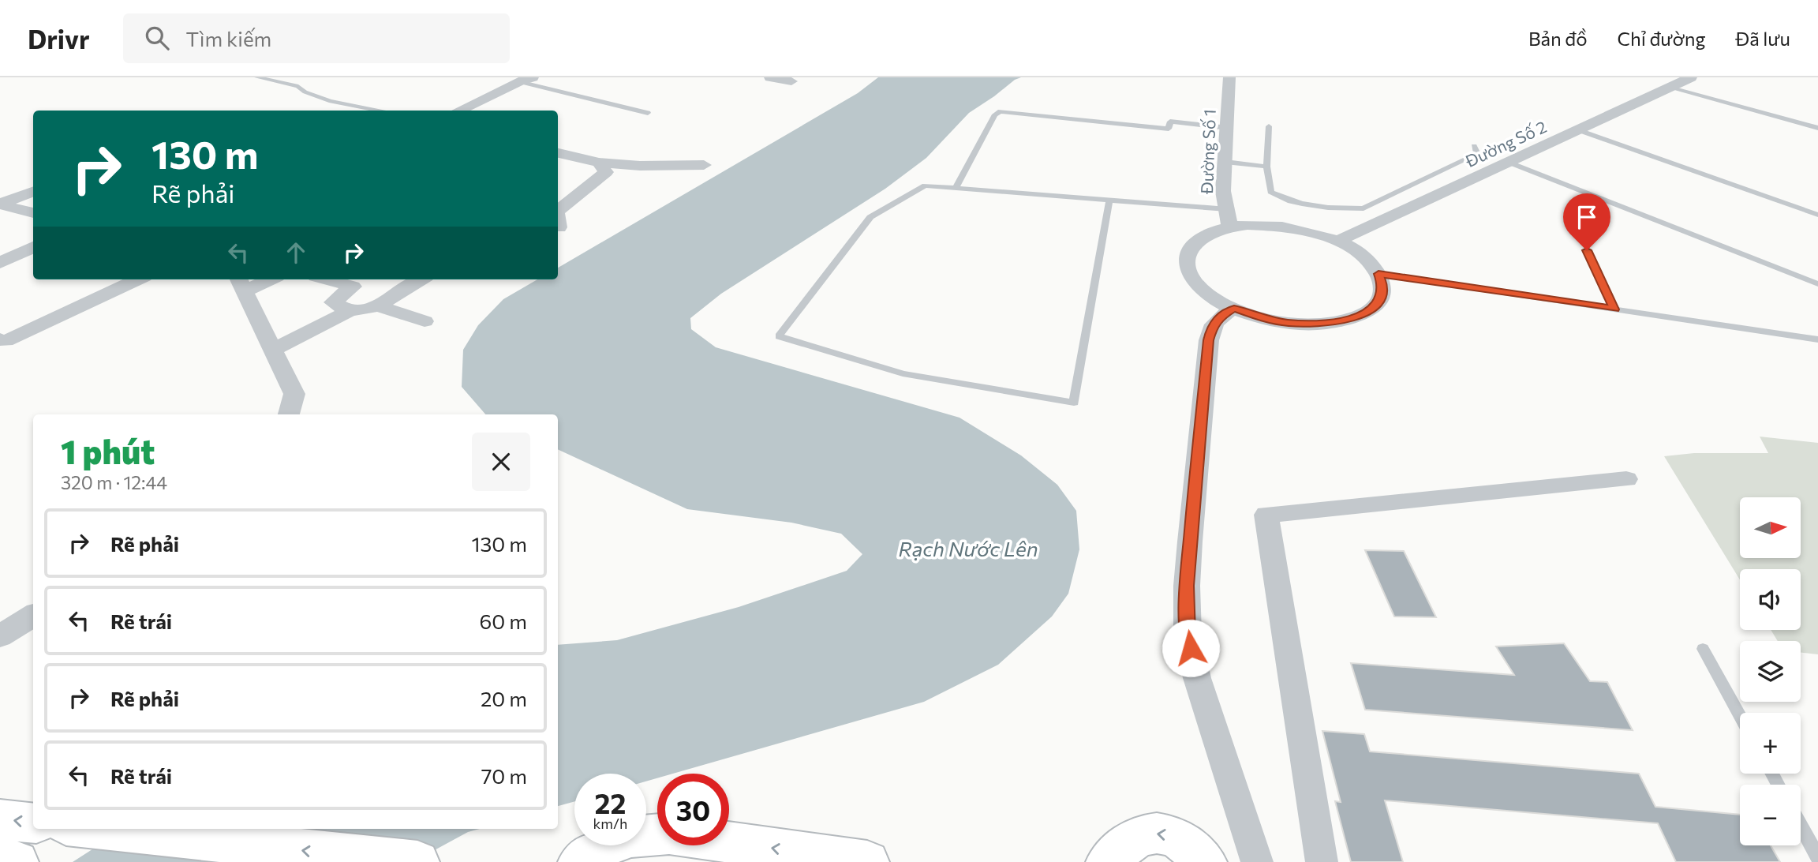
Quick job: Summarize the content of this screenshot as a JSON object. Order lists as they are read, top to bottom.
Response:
{
  "streets": {
    "street": ["Đường Số 2", "Đường Số 1"]
  },
  "water": ["Rạch Nước Lên"],
  "north": "right",
  "page": {
    "header": "Drivr",
    "search": "Tìm kiếm",
    "nav": ["Bản đồ", "Chỉ đường", "Đã lưu"],
    "turn": ["130 m", "Rẽ phải"],
    "heading": ["1 phút", "320 m · 12:44"],
    "map_buttons": ["+", "−"],
    "list": [
      {
        "name": "Rẽ phải",
        "value": "130 m"
      },
      {
        "name": "Rẽ trái",
        "value": "60 m"
      },
      {
        "name": "Rẽ phải",
        "value": "20 m"
      },
      {
        "name": "Rẽ trái",
        "value": "70 m"
      }
    ],
    "speed": "22 km/h",
    "limit": "30"
  }
}
